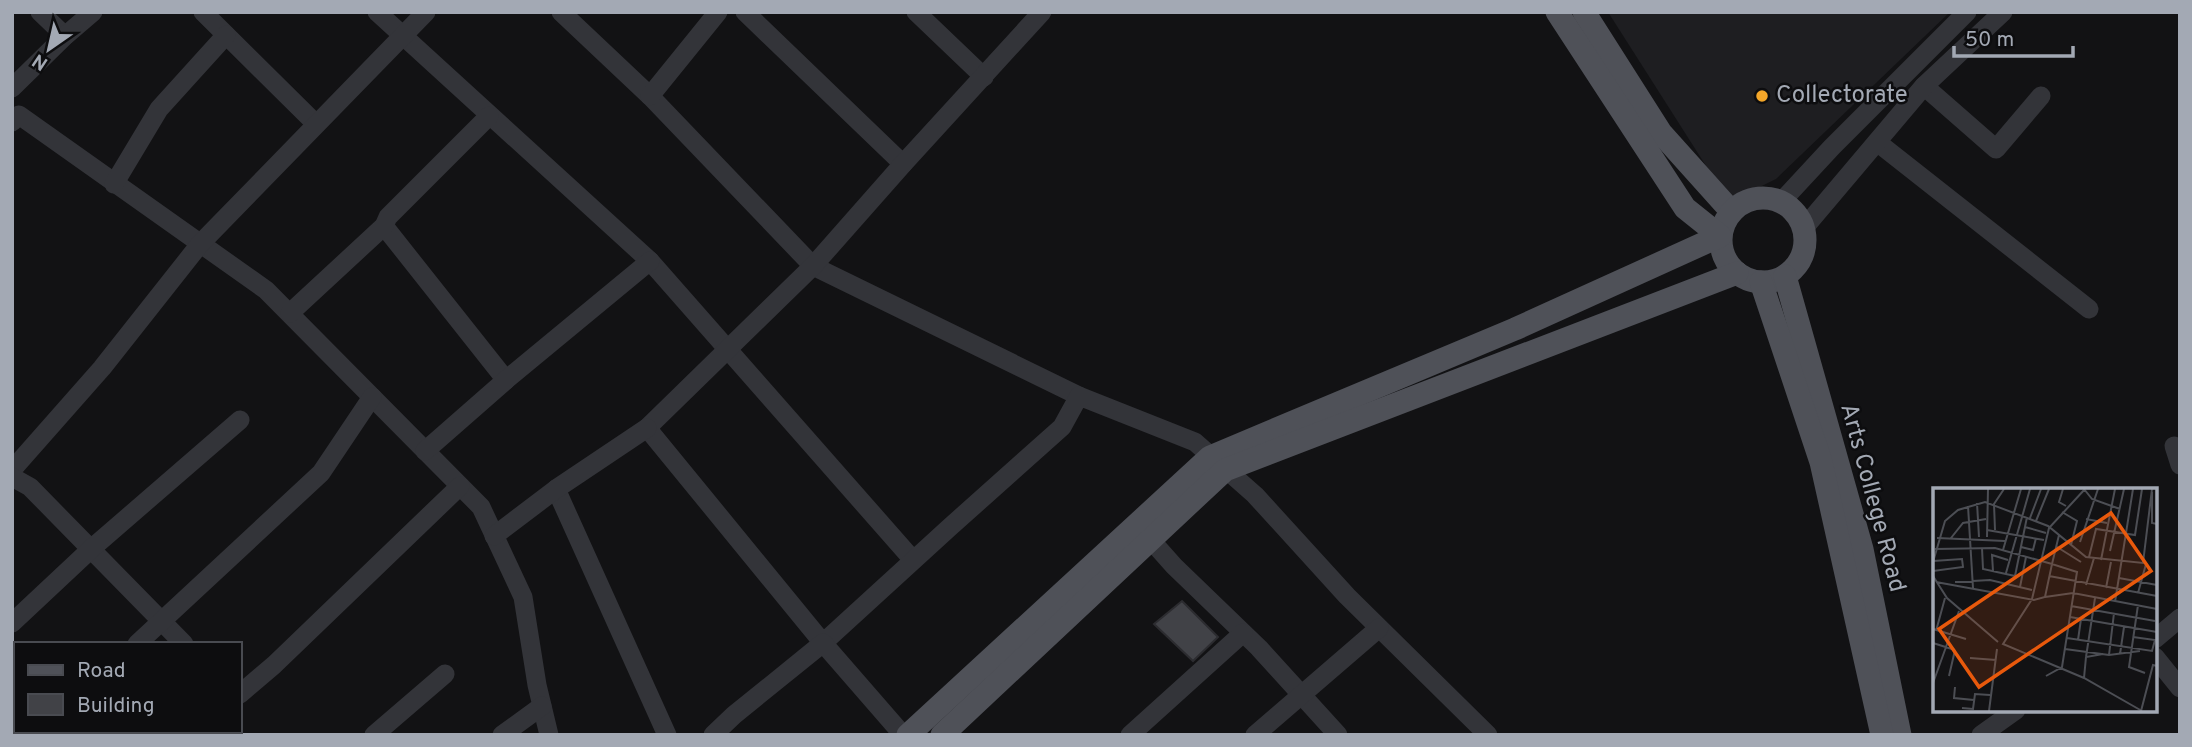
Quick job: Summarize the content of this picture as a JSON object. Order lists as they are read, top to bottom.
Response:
{
  "streets": {
    "main road": ["Arts College Road"]
  },
  "places": ["Collectorate"],
  "legend": ["Road", "Building"],
  "scale_bar": "50 m",
  "north": "bottom left"
}
